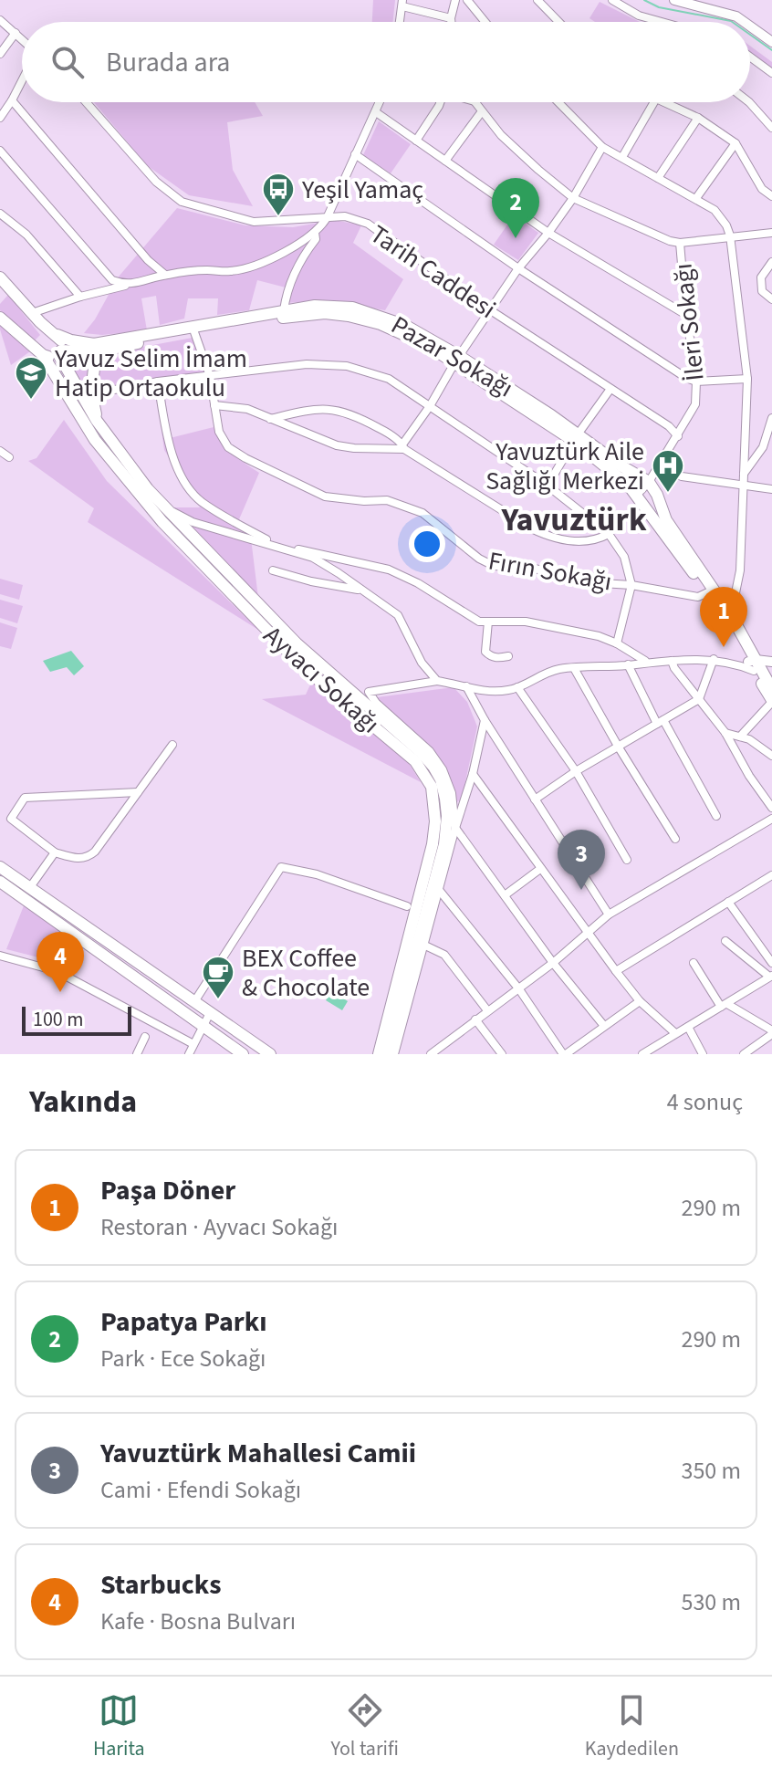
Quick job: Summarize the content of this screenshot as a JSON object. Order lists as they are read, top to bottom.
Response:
{
  "streets": {
    "main road": ["Pazar Sokağı", "Ayvacı Sokağı"],
    "street": ["Tarih Caddesi", "İleri Sokağı", "Fırın Sokağı"]
  },
  "crossings": [
    ["Tarih Caddesi", "İleri Sokağı"],
    ["İleri Sokağı", "Pazar Sokağı"],
    ["Pazar Sokağı", "Fırın Sokağı"],
    ["Pazar Sokağı", "Ayvacı Sokağı"]
  ],
  "districts": ["Yavuztürk"],
  "places": {
    "bus stop": ["Yeşil Yamaç"],
    "school or university": ["Yavuz Selim İmam Hatip Ortaokulu"],
    "hospital": ["Yavuztürk Aile Sağlığı Merkezi"],
    "cafe": ["BEX Coffee & Chocolate"]
  },
  "scale_bar": "100 m",
  "page": {
    "search": "Burada ara",
    "pins": [
      "2",
      "1",
      "3",
      "4"
    ],
    "scale": "100 m",
    "heading": ["Yakında", "4 sonuç"],
    "list": [
      {
        "mark": "1",
        "name": "Paşa Döner",
        "note": "Restoran · Ayvacı Sokağı",
        "value": "290 m"
      },
      {
        "mark": "2",
        "name": "Papatya Parkı",
        "note": "Park · Ece Sokağı",
        "value": "290 m"
      },
      {
        "mark": "3",
        "name": "Yavuztürk Mahallesi Camii",
        "note": "Cami · Efendi Sokağı",
        "value": "350 m"
      },
      {
        "mark": "4",
        "name": "Starbucks",
        "note": "Kafe · Bosna Bulvarı",
        "value": "530 m"
      }
    ],
    "nav": ["Harita", "Yol tarifi", "Kaydedilen"]
  }
}
